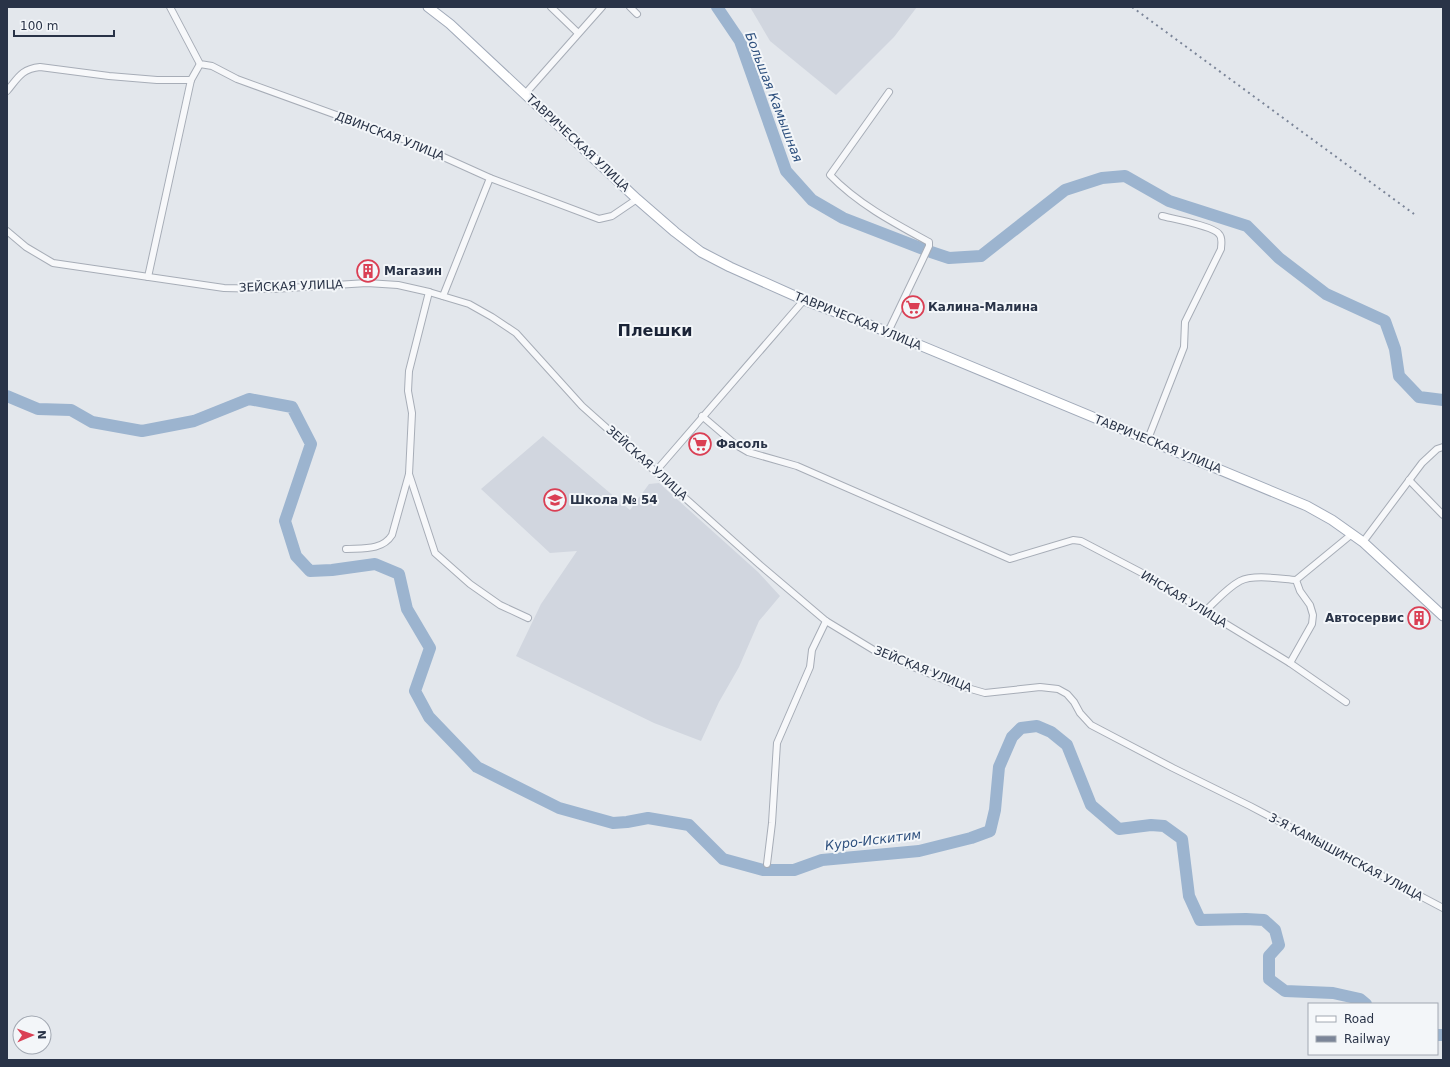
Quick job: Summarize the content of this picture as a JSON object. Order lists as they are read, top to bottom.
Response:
{
  "streets": {
    "main road": ["ТАВРИЧЕСКАЯ УЛИЦА"],
    "street": [
      "ДВИНСКАЯ УЛИЦА",
      "ЗЕЙСКАЯ УЛИЦА",
      "ИНСКАЯ УЛИЦА",
      "3-Я КАМЫШИНСКАЯ УЛИЦА"
    ]
  },
  "crossings": [
    ["ДВИНСКАЯ УЛИЦА", "ТАВРИЧЕСКАЯ УЛИЦА"],
    ["ЗЕЙСКАЯ УЛИЦА", "3-Я КАМЫШИНСКАЯ УЛИЦА"]
  ],
  "districts": ["Плешки"],
  "water": ["Большая Камышная", "Куро-Искитим"],
  "places": {
    "building": ["Магазин", "Автосервис"],
    "supermarket": ["Калина-Малина", "Фасоль"],
    "school or university": ["Школа № 54"]
  },
  "legend": ["Road", "Railway"],
  "scale_bar": "100 m",
  "north": "right"
}
